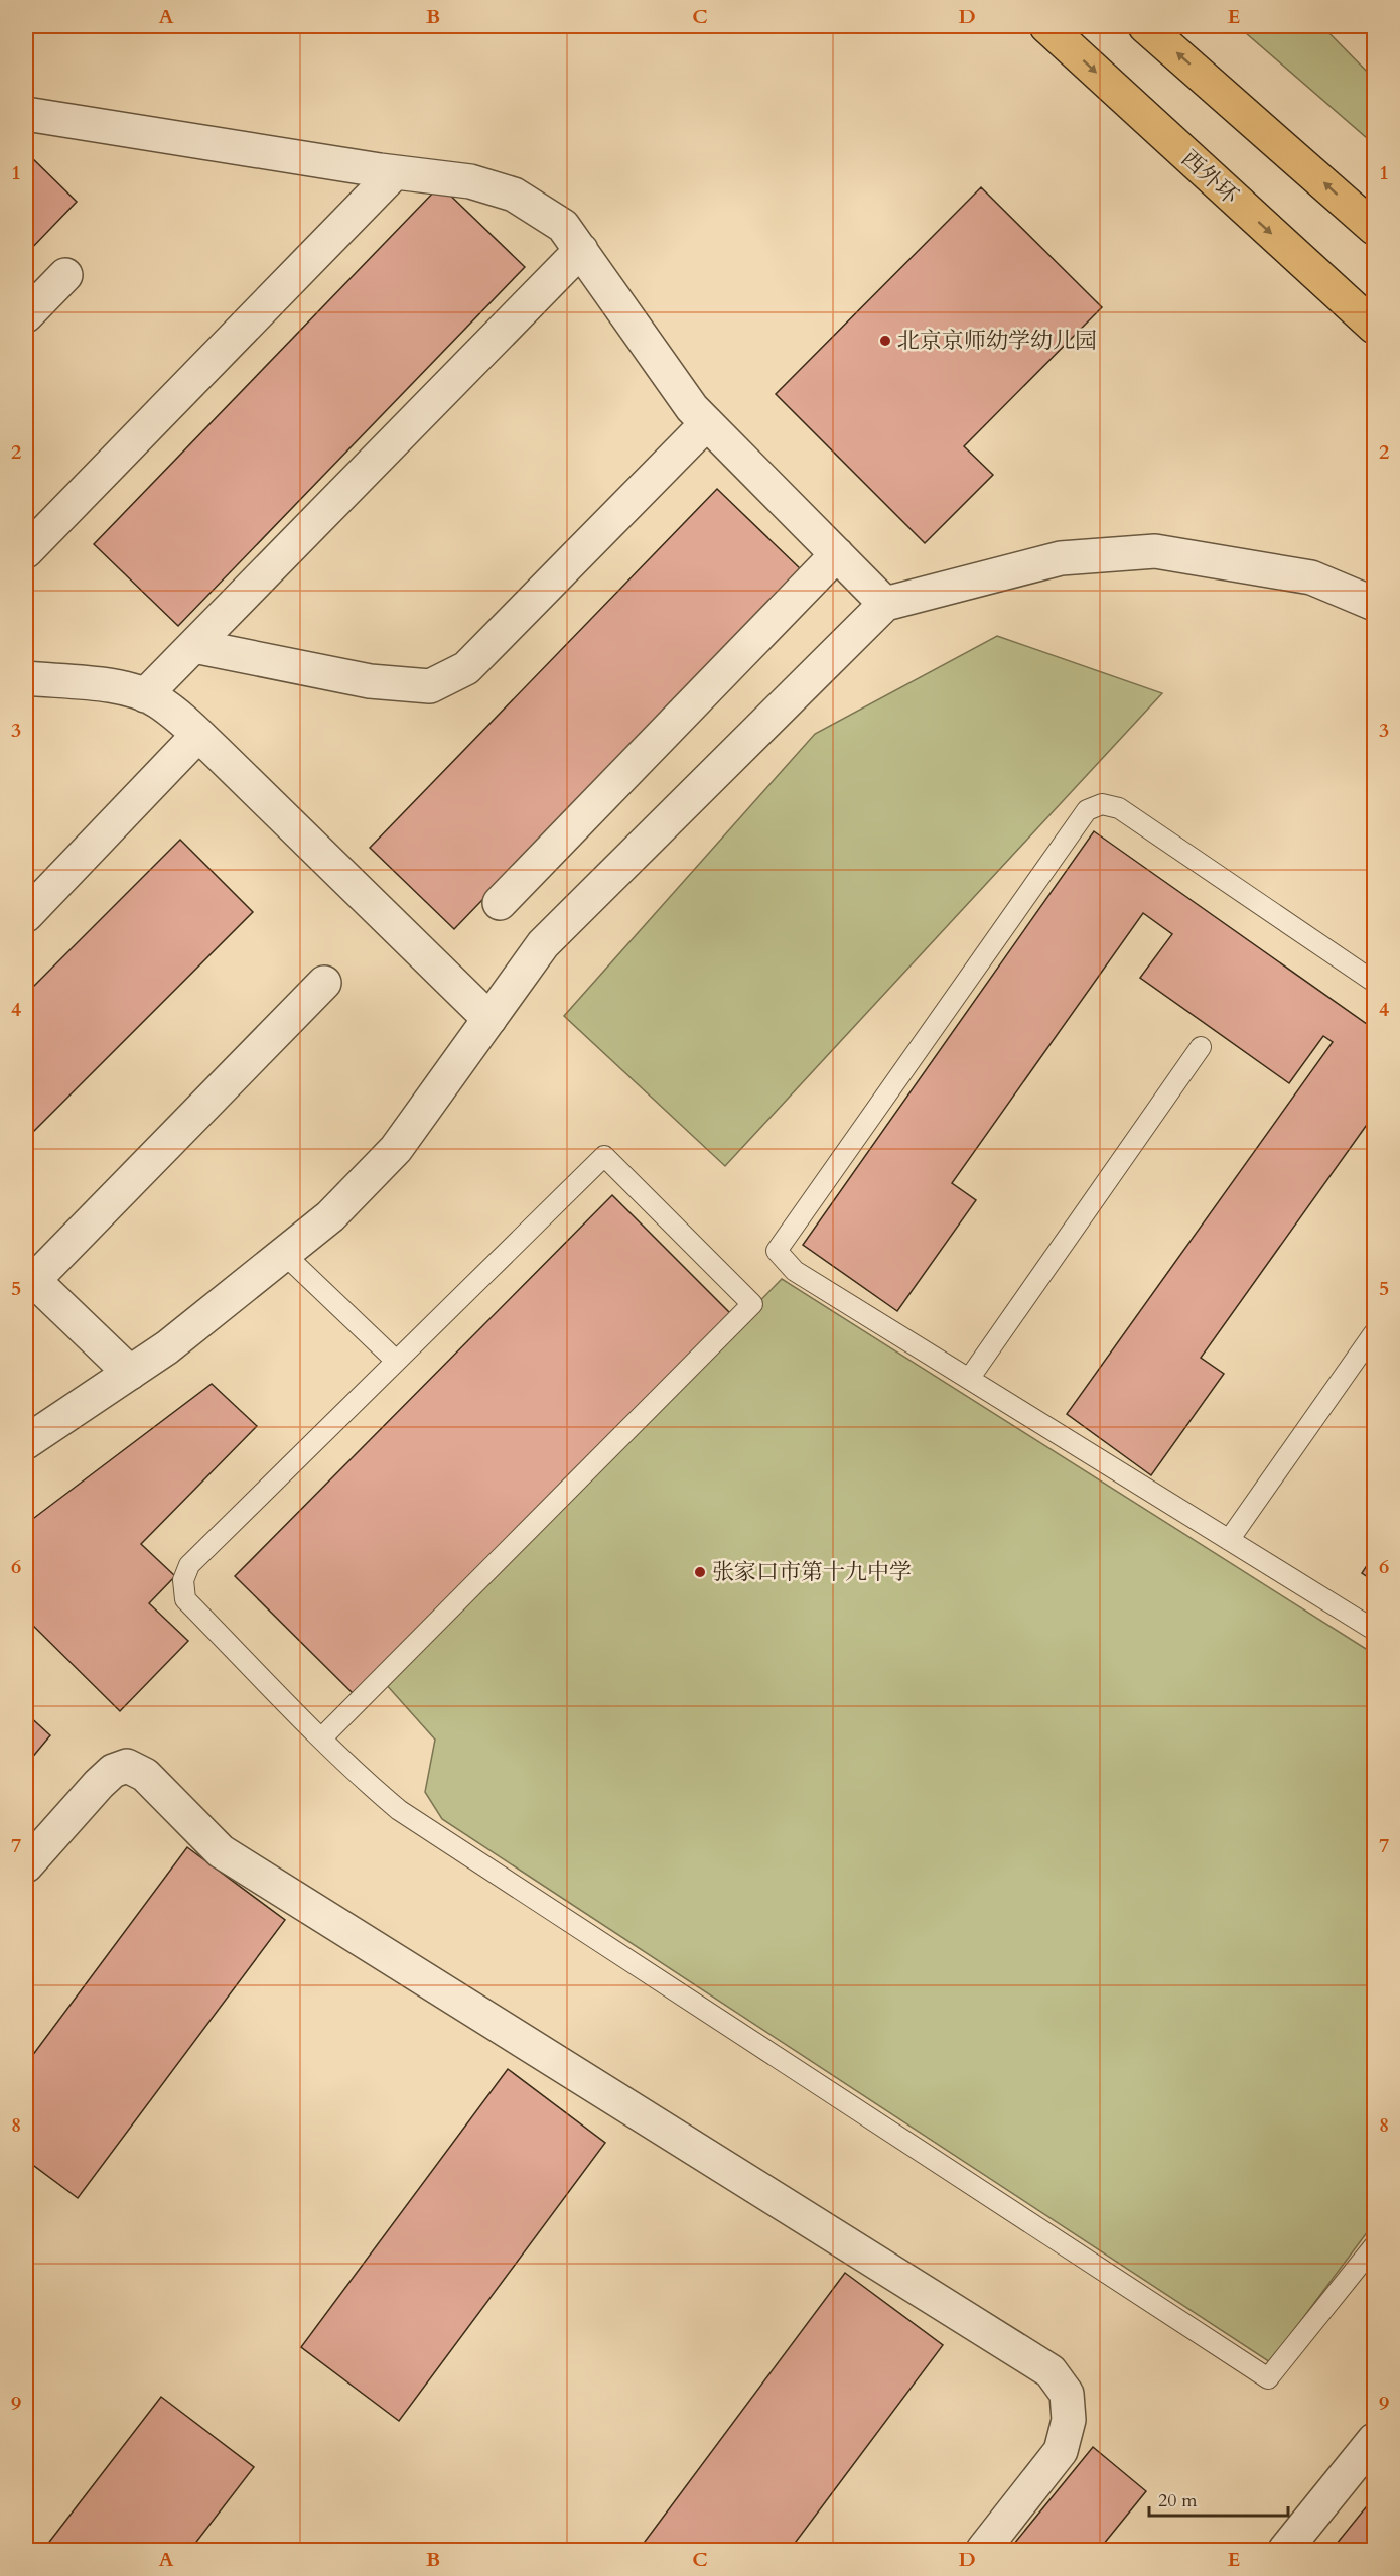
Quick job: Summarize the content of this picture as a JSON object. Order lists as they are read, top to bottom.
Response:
{
  "streets": {
    "highway": ["西外环"]
  },
  "places": ["北京京师幼学幼儿园", "张家口市第十九中学"],
  "scale_bar": "20 m",
  "grid": {
    "columns": [
      "A",
      "B",
      "C",
      "D",
      "E"
    ],
    "rows": [
      "1",
      "2",
      "3",
      "4",
      "5",
      "6",
      "7",
      "8",
      "9"
    ]
  }
}
